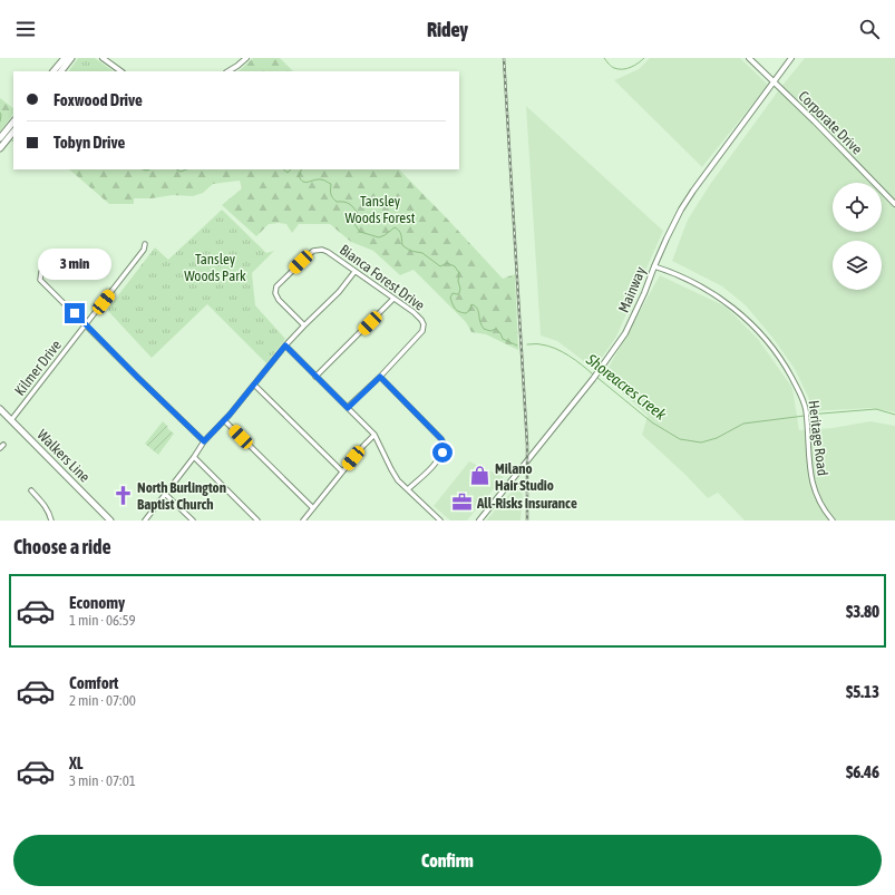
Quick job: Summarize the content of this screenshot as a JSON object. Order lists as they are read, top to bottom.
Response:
{
  "streets": {
    "main road": ["Walkers Line"],
    "street": [
      "Corporate Drive",
      "Bianca Forest Drive",
      "Mainway",
      "Kilmer Drive",
      "Heritage Road"
    ]
  },
  "crossings": [
    ["Corporate Drive", "Mainway"],
    ["Mainway", "Heritage Road"],
    ["Kilmer Drive", "Walkers Line"]
  ],
  "water": ["Shoreacres Creek"],
  "parks": ["Tansley Woods Forest", "Tansley Woods Park"],
  "places": {
    "shop": ["Milano Hair Studio"],
    "church": ["North Burlington Baptist Church"],
    "office": ["All-Risks Insurance"]
  },
  "page": {
    "header": "Ridey",
    "banner": ["Foxwood Drive", "Tobyn Drive"],
    "bubble": "3 min",
    "heading": "Choose a ride",
    "list": [
      {
        "name": "Economy",
        "note": "1 min · 06:59",
        "value": "$3.80"
      },
      {
        "name": "Comfort",
        "note": "2 min · 07:00",
        "value": "$5.13"
      },
      {
        "name": "XL",
        "note": "3 min · 07:01",
        "value": "$6.46"
      }
    ],
    "buttons": "Confirm"
  }
}
